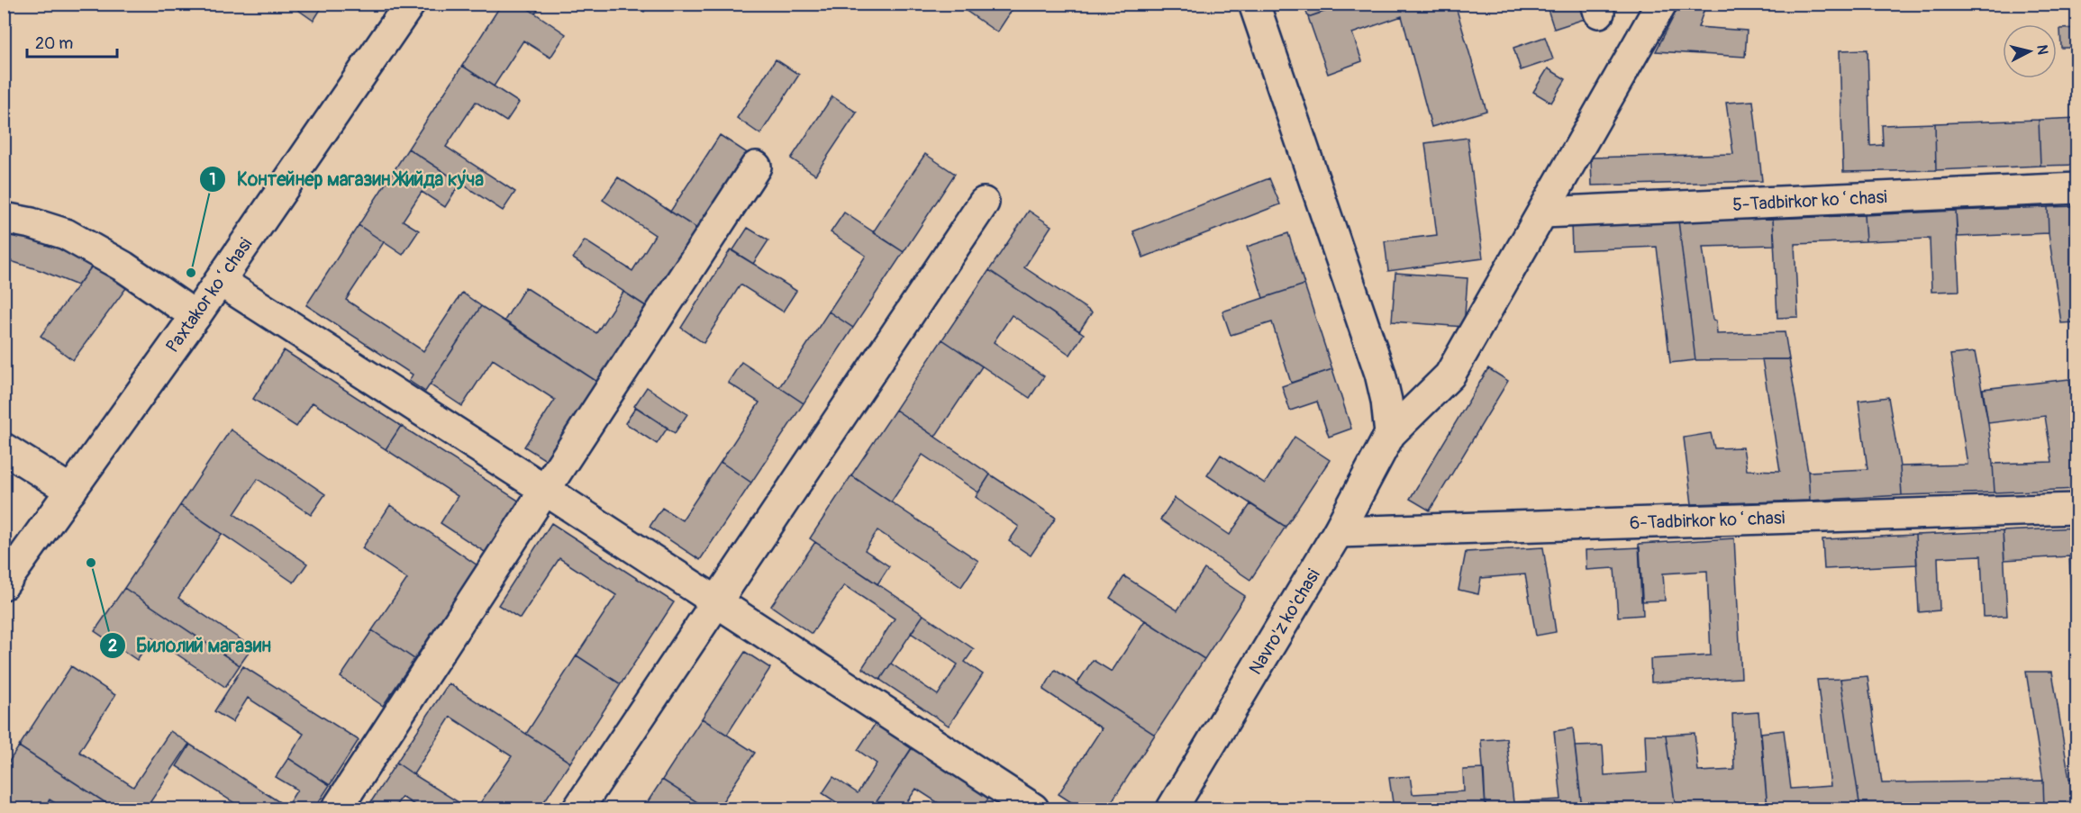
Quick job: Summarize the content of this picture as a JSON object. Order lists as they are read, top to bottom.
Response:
{
  "streets": {
    "street": [
      "5-Tadbirkor koʻchasi",
      "Paxtakor koʻchasi",
      "6-Tadbirkor koʻchasi",
      "Navro'z ko'chasi"
    ]
  },
  "crossings": [
    ["5-Tadbirkor koʻchasi", "Navro'z ko'chasi"],
    ["6-Tadbirkor koʻchasi", "Navro'z ko'chasi"]
  ],
  "places": ["Контейнер магазин Жийда ку́ча", "Билолий магазин"],
  "scale_bar": "20 m",
  "north": "right"
}
